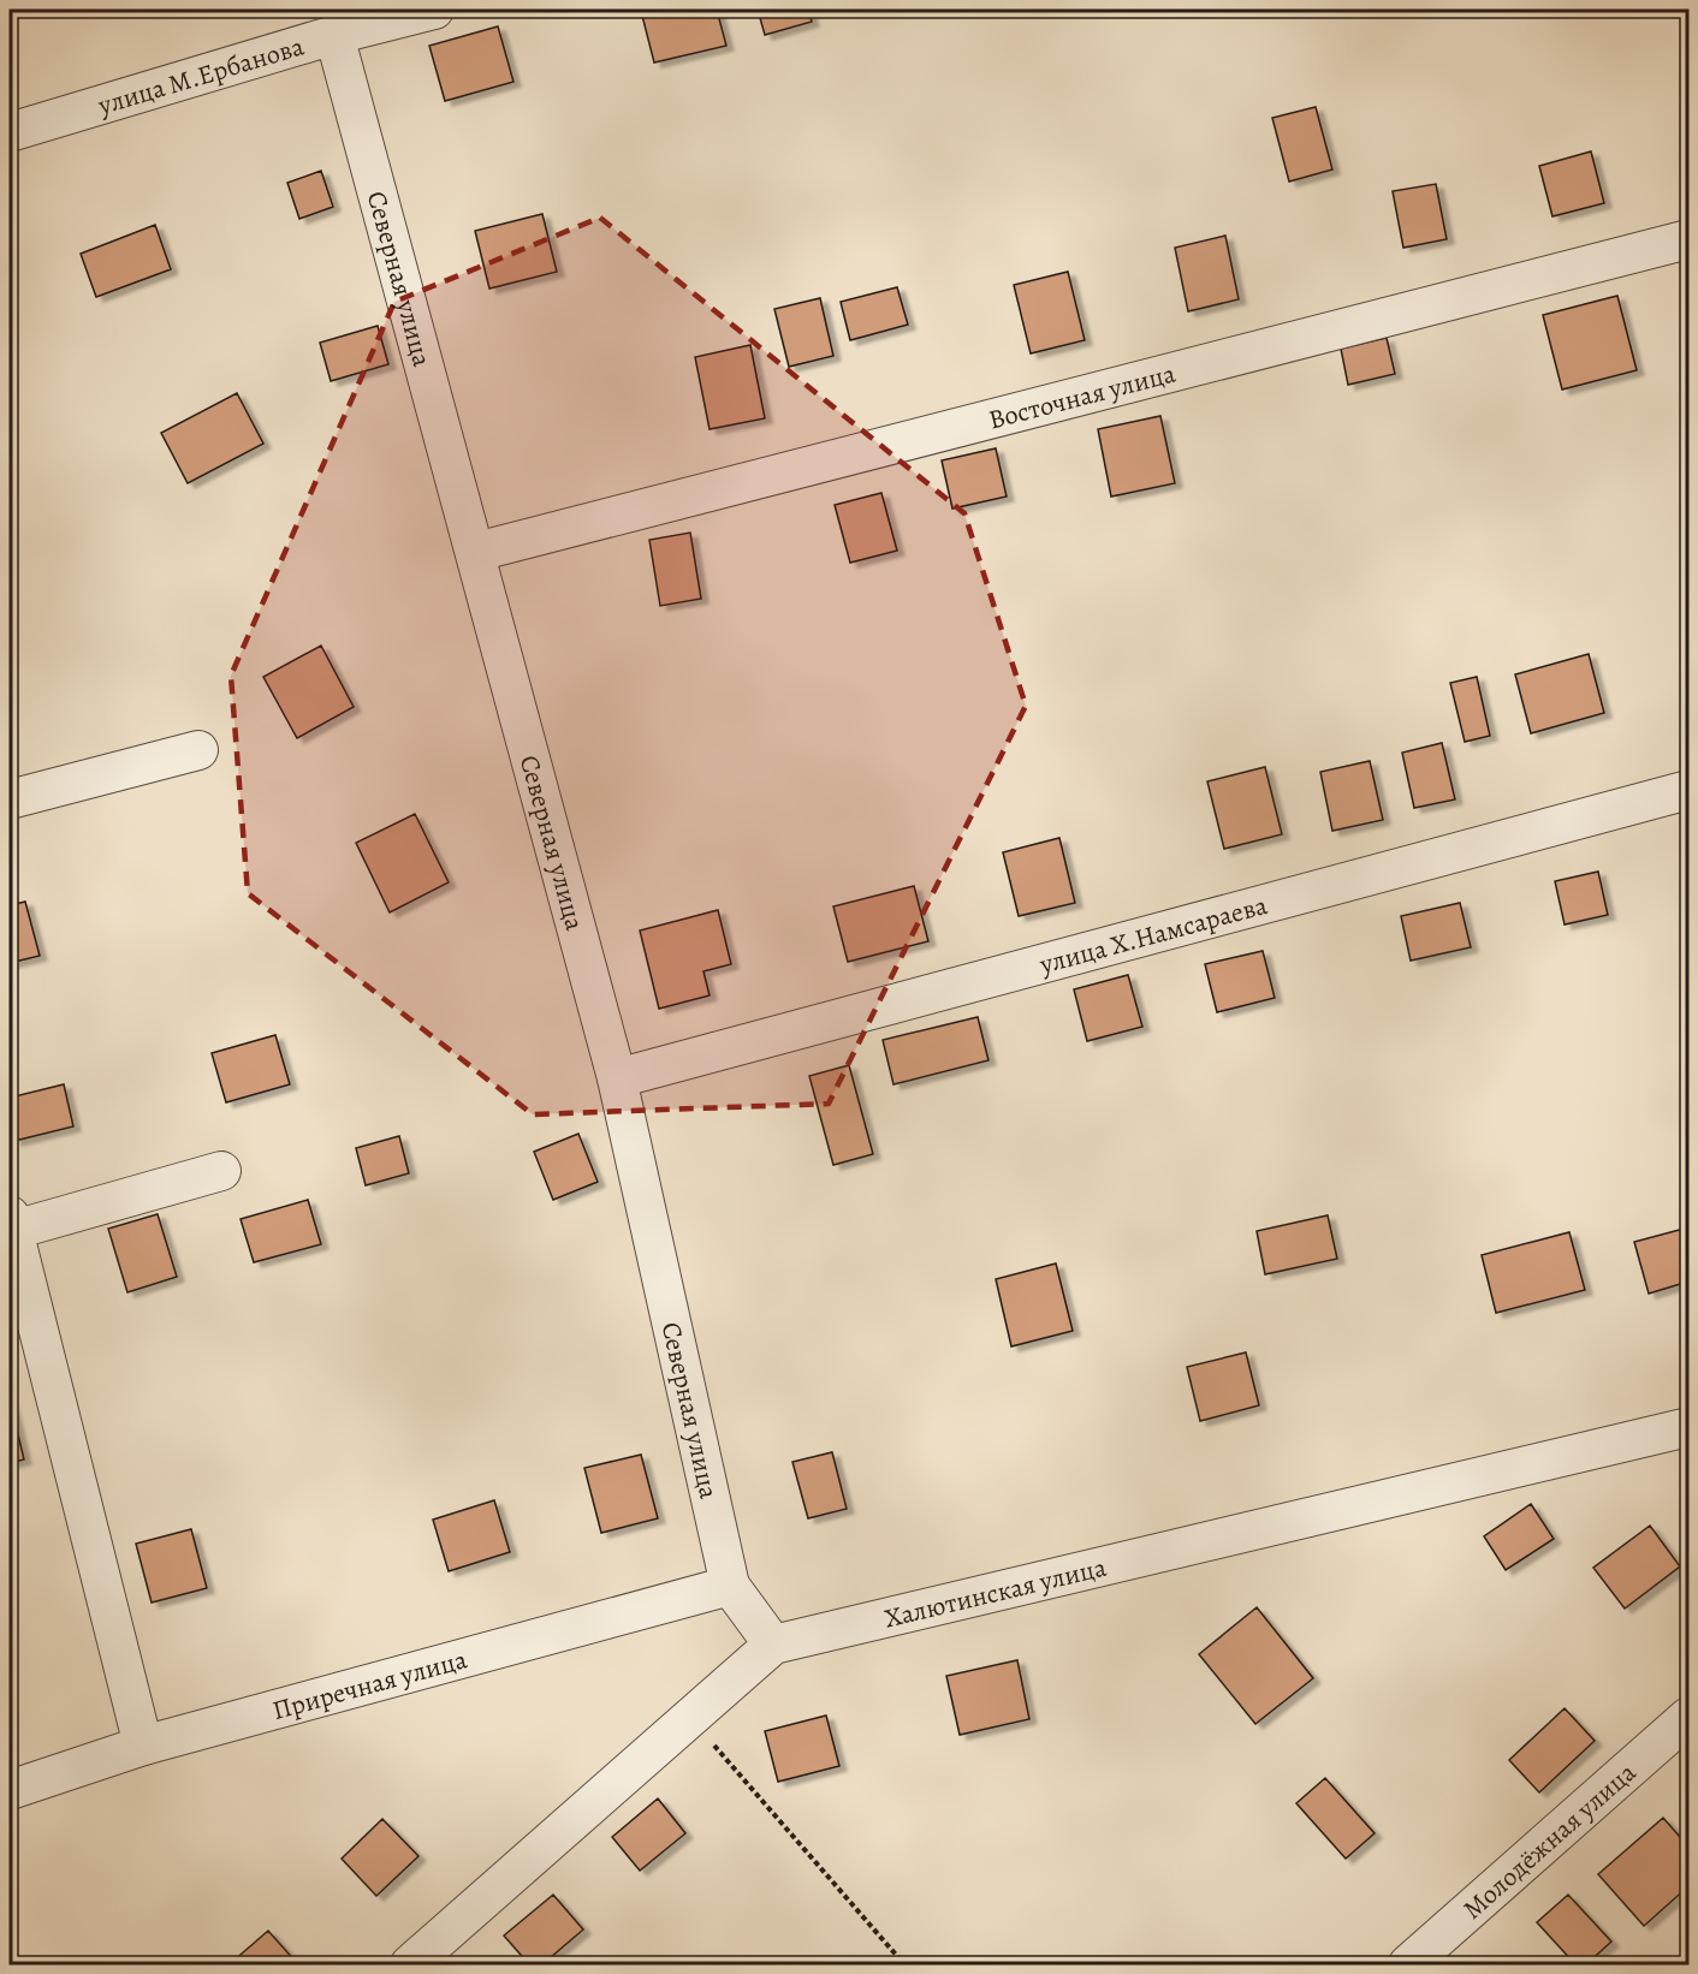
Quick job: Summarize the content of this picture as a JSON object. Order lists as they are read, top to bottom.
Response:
{
  "streets": {
    "street": [
      "улица М.Ербанова",
      "Северная улица",
      "Восточная улица",
      "улица Х.Намсараева",
      "Халютинская улица",
      "Приречная улица",
      "Молодёжная улица"
    ]
  },
  "crossings": [
    ["улица М.Ербанова", "Северная улица"],
    ["Северная улица", "Восточная улица"],
    ["Северная улица", "улица Х.Намсараева"],
    ["Северная улица", "Халютинская улица"],
    ["Северная улица", "Приречная улица"]
  ]
}
